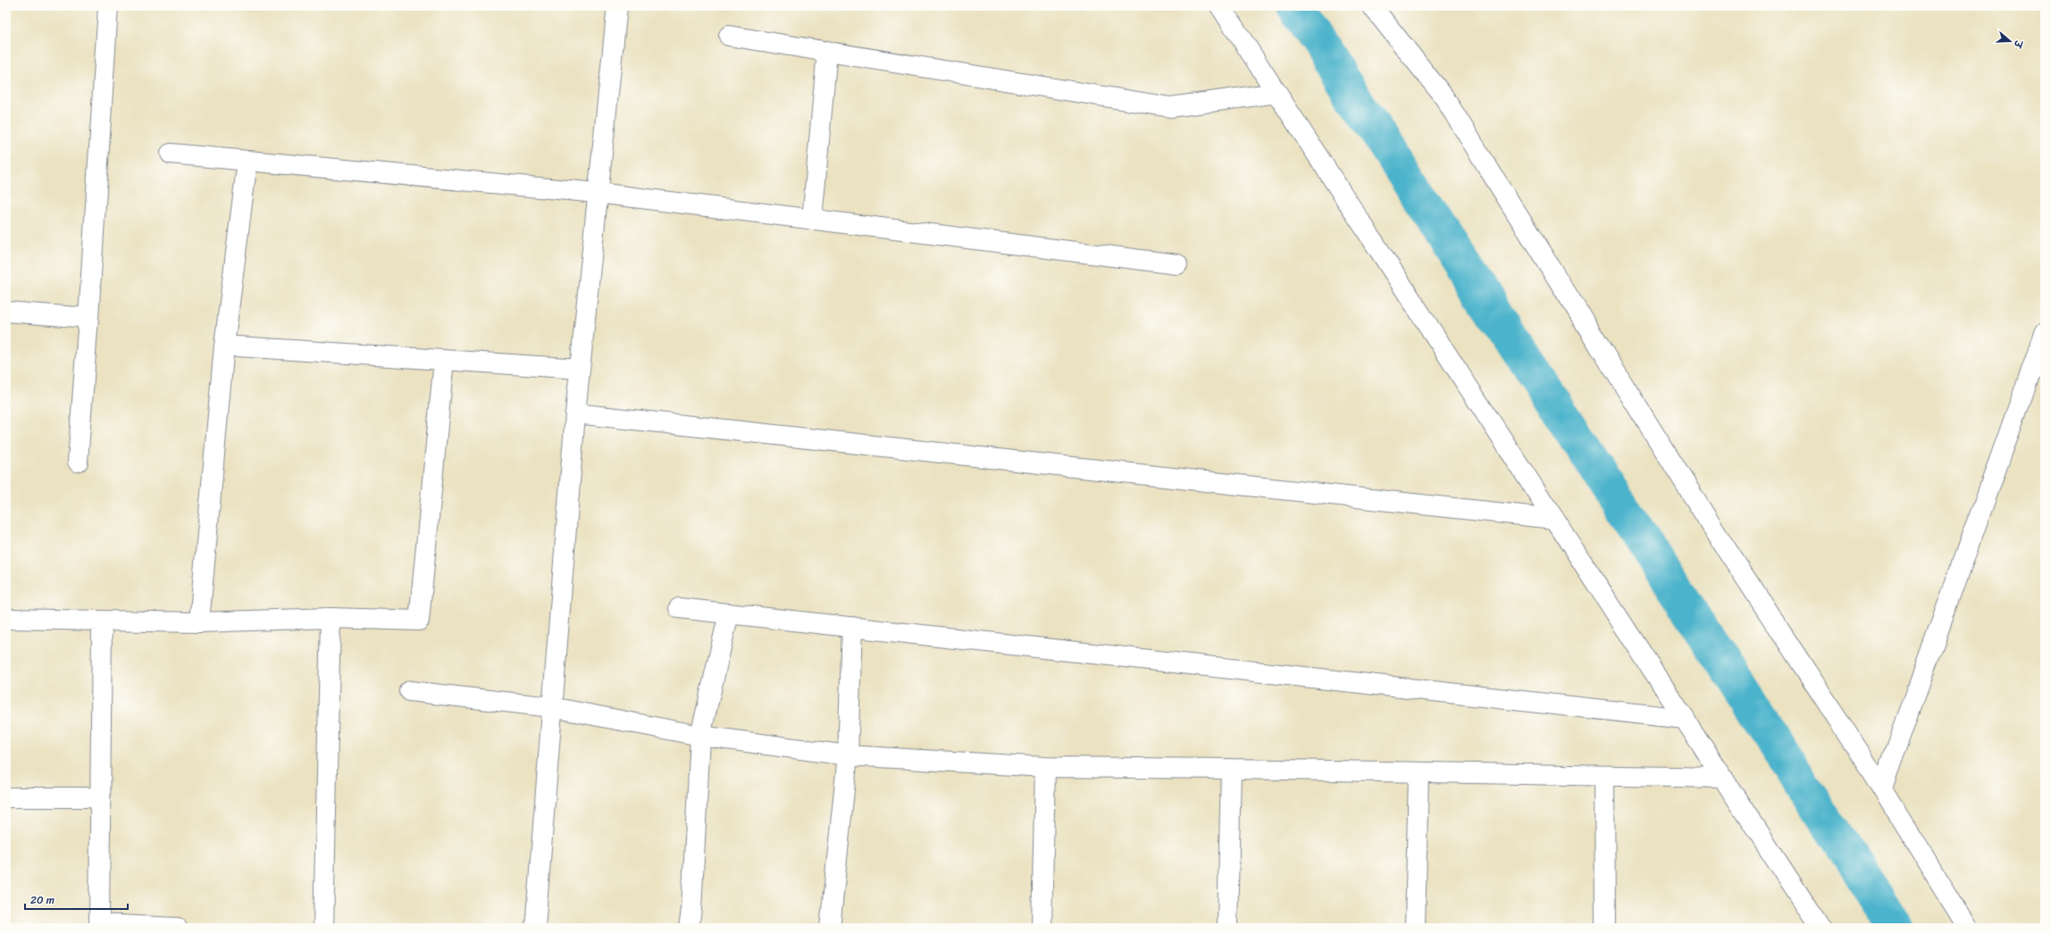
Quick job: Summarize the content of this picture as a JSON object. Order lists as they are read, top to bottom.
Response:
{
  "scale_bar": "20 m",
  "north": "right"
}
